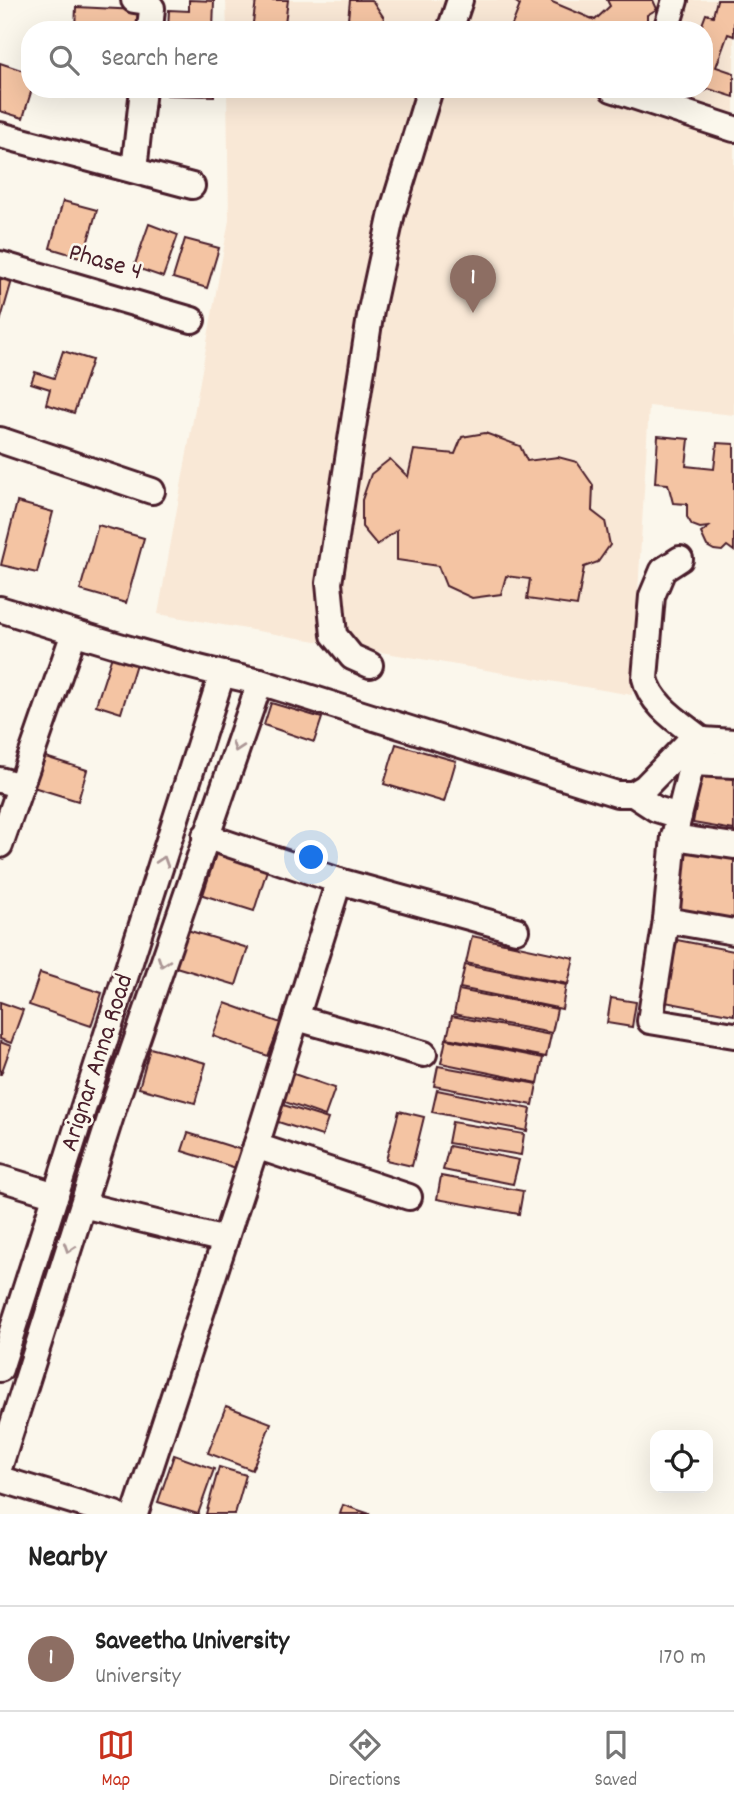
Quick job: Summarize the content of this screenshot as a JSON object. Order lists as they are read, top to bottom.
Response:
{
  "streets": {
    "street": ["Phase 4", "Arignar Anna Road"]
  },
  "page": {
    "search": "Search here",
    "pins": "1",
    "heading": "Nearby",
    "list": [
      {
        "mark": "1",
        "name": "Saveetha University",
        "note": "University",
        "value": "170 m"
      }
    ],
    "nav": ["Map", "Directions", "Saved"]
  }
}
